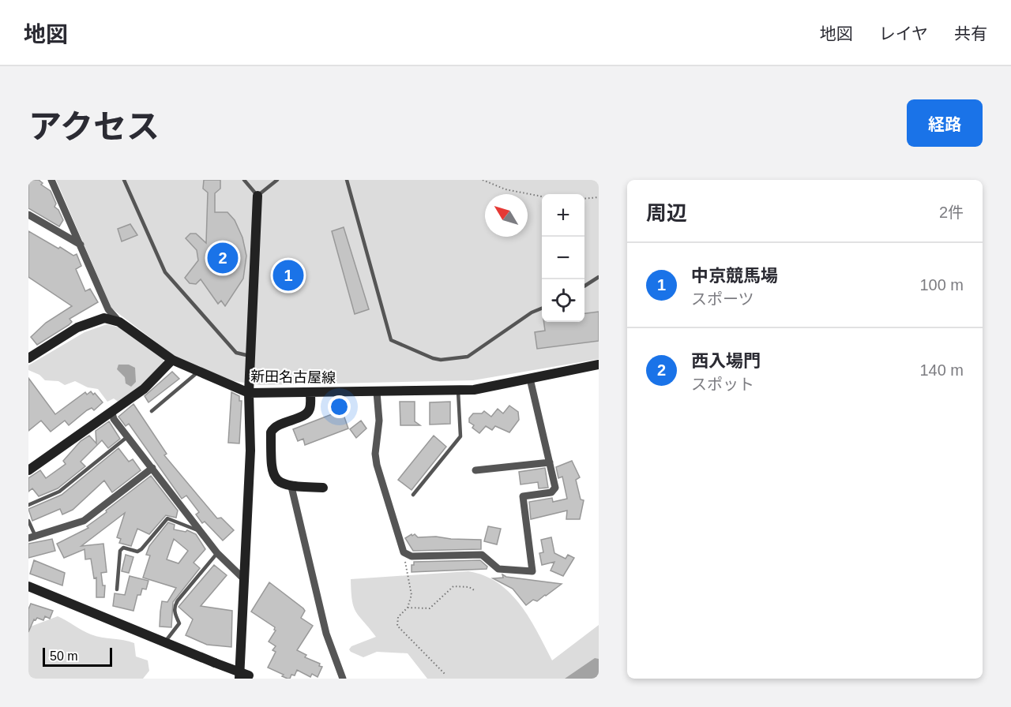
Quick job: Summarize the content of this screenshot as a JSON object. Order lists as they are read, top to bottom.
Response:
{
  "streets": {
    "street": ["新田名古屋線"]
  },
  "scale_bar": "50 m",
  "north": "top left",
  "page": {
    "header": "地図",
    "nav": ["地図", "レイヤ", "共有"],
    "title": "アクセス",
    "buttons": "経路",
    "heading": ["周辺", "2件"],
    "map_buttons": ["+", "−"],
    "pins": ["2", "1"],
    "list": [
      {
        "mark": "1",
        "name": "中京競馬場",
        "note": "スポーツ",
        "value": "100 m"
      },
      {
        "mark": "2",
        "name": "西入場門",
        "note": "スポット",
        "value": "140 m"
      }
    ],
    "scale": "50 m"
  }
}
